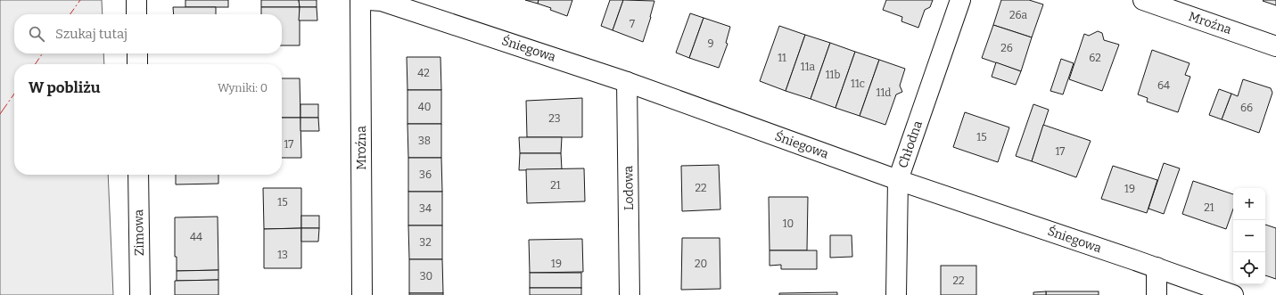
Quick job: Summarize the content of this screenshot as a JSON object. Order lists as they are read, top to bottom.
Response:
{
  "streets": {
    "street": [
      "Mroźna",
      "Śniegowa",
      "Chłodna",
      "Lodowa",
      "Zimowa"
    ]
  },
  "crossings": [
    ["Śniegowa", "Chłodna"],
    ["Śniegowa", "Lodowa"]
  ],
  "house_numbers": [
    "26a",
    "7",
    "9",
    "26",
    "11",
    "62",
    "11a",
    "42",
    "11b",
    "11c",
    "64",
    "11d",
    "40",
    "66",
    "23",
    "15",
    "38",
    "17",
    "17",
    "36",
    "21",
    "22",
    "19",
    "15",
    "21",
    "34",
    "10",
    "44",
    "32",
    "13",
    "19",
    "20",
    "30",
    "22"
  ],
  "page": {
    "search": "Szukaj tutaj",
    "heading": ["W pobliżu", "Wyniki: 0"],
    "map_buttons": ["+", "−"]
  }
}
